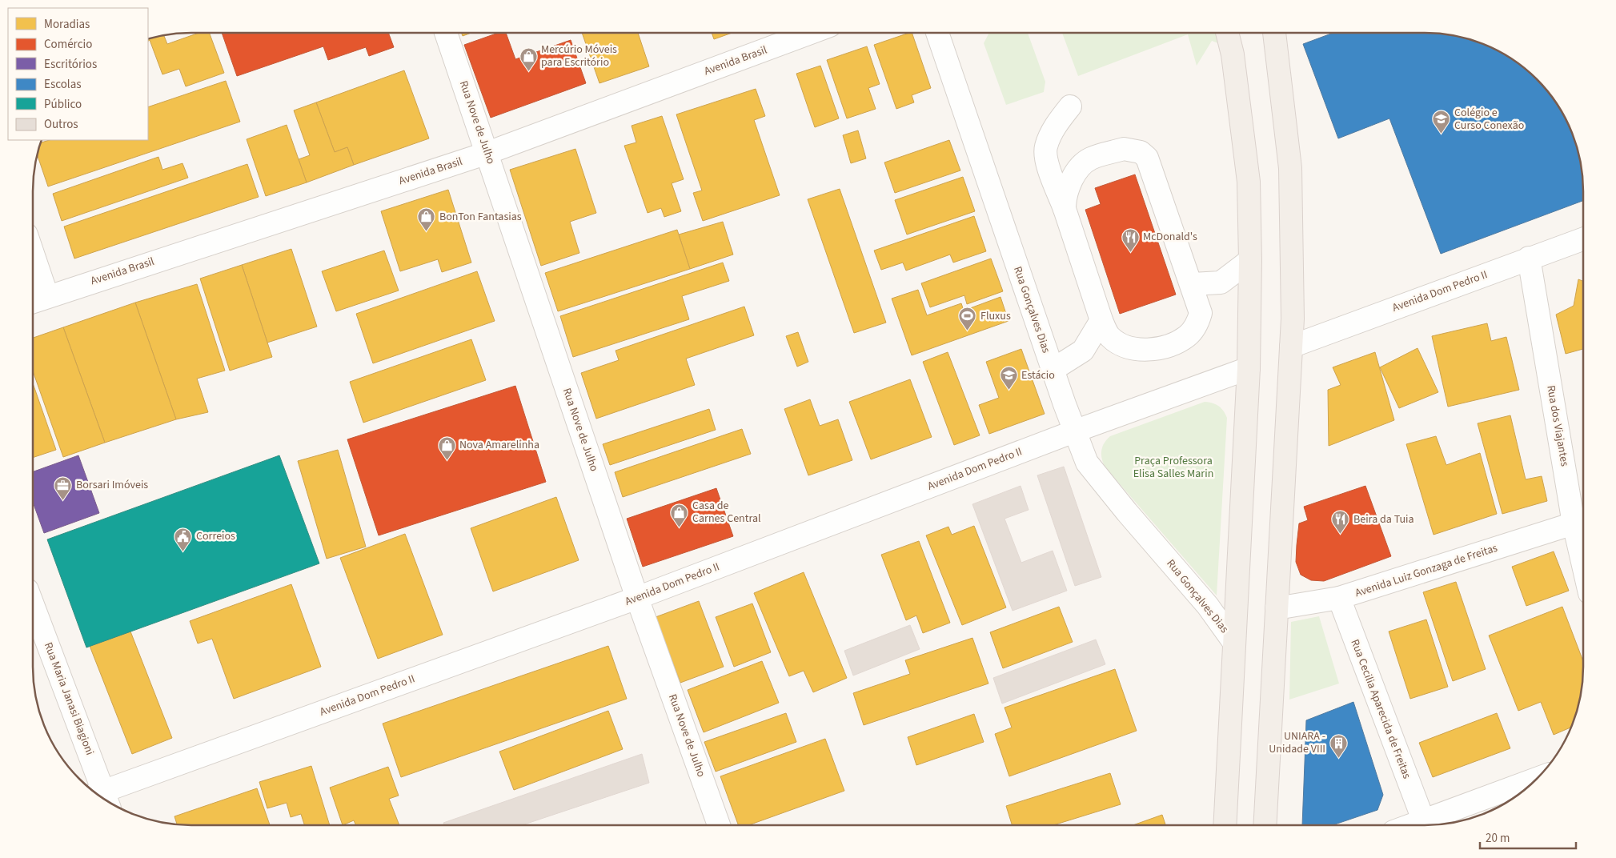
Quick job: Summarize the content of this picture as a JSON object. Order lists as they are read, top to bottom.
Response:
{
  "streets": {
    "street": [
      "Avenida Brasil",
      "Rua Nove de Julho",
      "Avenida Dom Pedro II",
      "Rua Gonçalves Dias",
      "Rua dos Viajantes",
      "Avenida Luiz Gonzaga de Freitas",
      "Rua Maria Janasi Biagioni",
      "Rua Cecilia Aparecida de Freitas"
    ]
  },
  "crossings": [
    ["Avenida Brasil", "Rua Nove de Julho"],
    ["Rua Nove de Julho", "Avenida Dom Pedro II"],
    ["Avenida Dom Pedro II", "Rua Gonçalves Dias"],
    ["Avenida Dom Pedro II", "Rua dos Viajantes"],
    ["Avenida Dom Pedro II", "Rua Maria Janasi Biagioni"],
    ["Rua dos Viajantes", "Avenida Luiz Gonzaga de Freitas"],
    ["Avenida Luiz Gonzaga de Freitas", "Rua Cecilia Aparecida de Freitas"]
  ],
  "parks": ["Praça Professora Elisa Salles Marin"],
  "places": {
    "shop": [
      "Mercúrio Móveis para Escritório",
      "BonTon Fantasias",
      "Nova Amarelinha",
      "Casa de Carnes Central"
    ],
    "school or university": ["Colégio e Curso Conexão", "Estácio"],
    "restaurant": ["McDonald's", "Beira da Tuia"],
    "sports": ["Fluxus"],
    "office": ["Borsari Imóveis"],
    "public building": ["Correios"],
    "building": ["UNIARA - Unidade VIII"]
  },
  "legend": [
    "Moradias",
    "Comércio",
    "Escritórios",
    "Escolas",
    "Público",
    "Outros"
  ],
  "scale_bar": "20 m"
}
